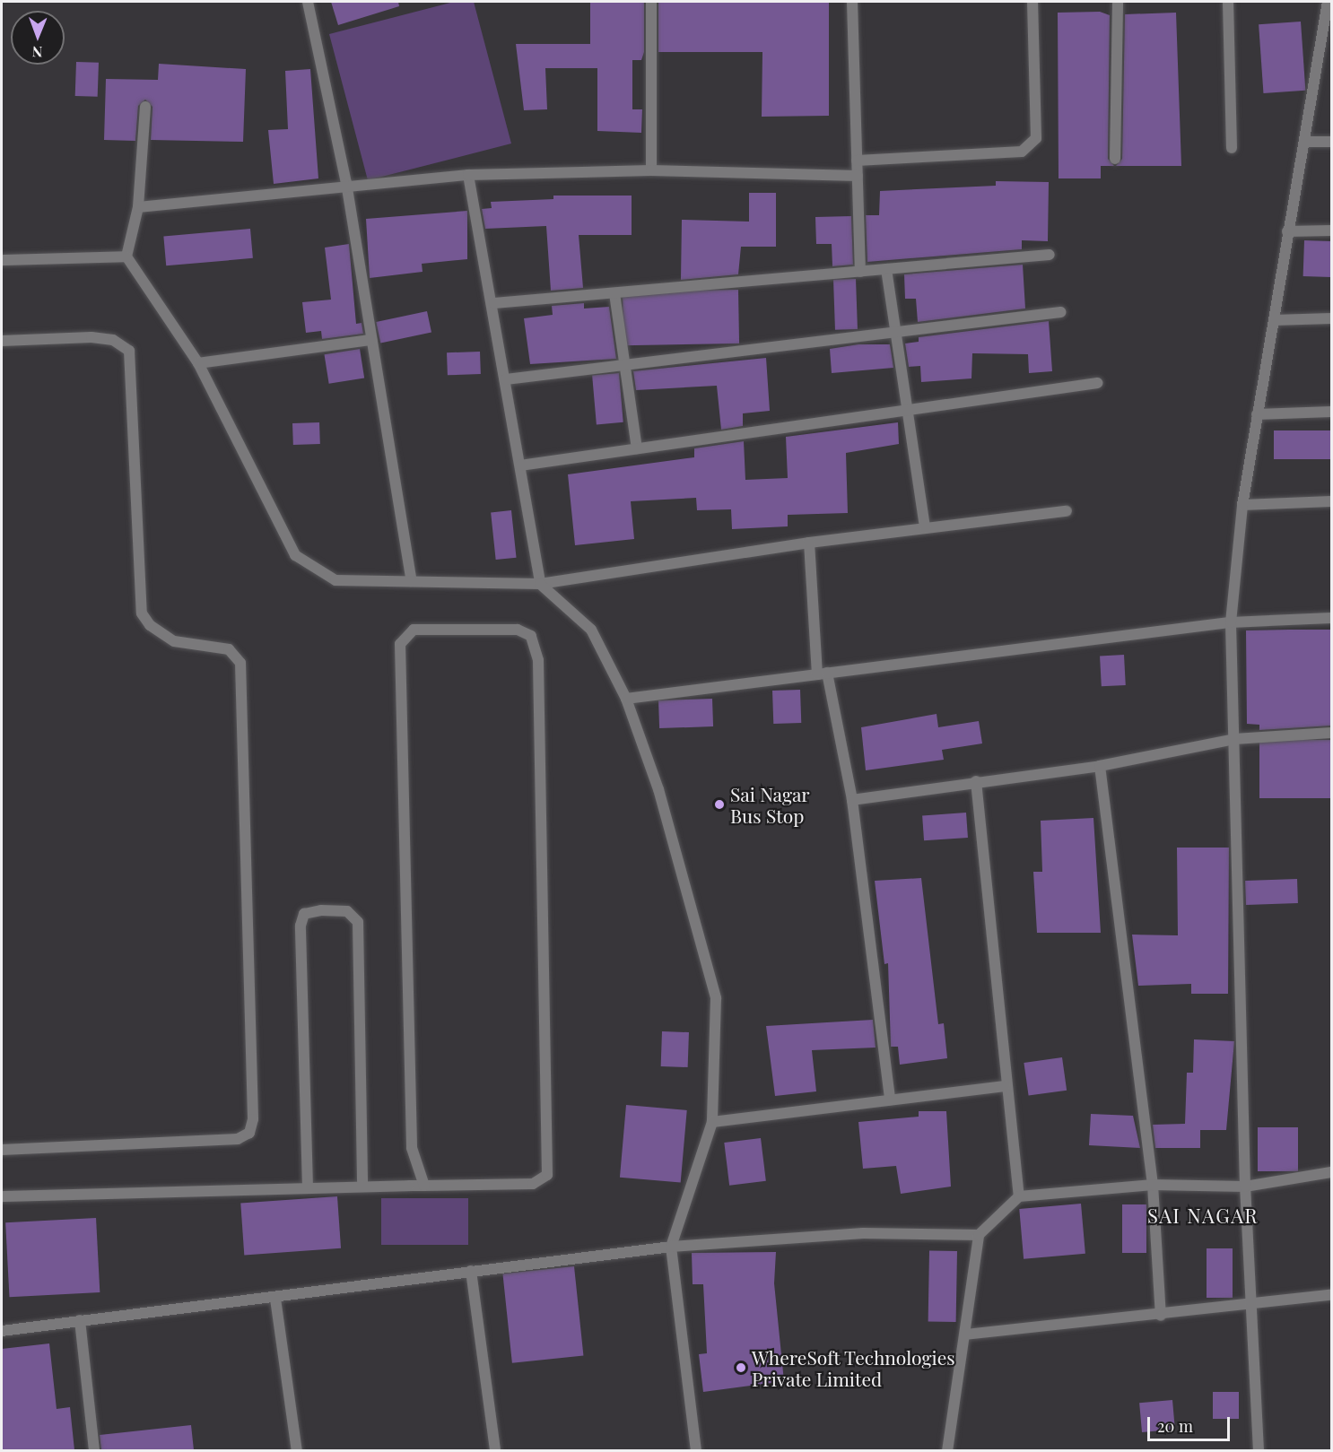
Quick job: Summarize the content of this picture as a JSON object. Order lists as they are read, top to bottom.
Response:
{
  "districts": ["SAI NAGAR"],
  "places": ["Sai Nagar Bus Stop", "WhereSoft Technologies Private Limited"],
  "scale_bar": "20 m",
  "north": "bottom"
}
